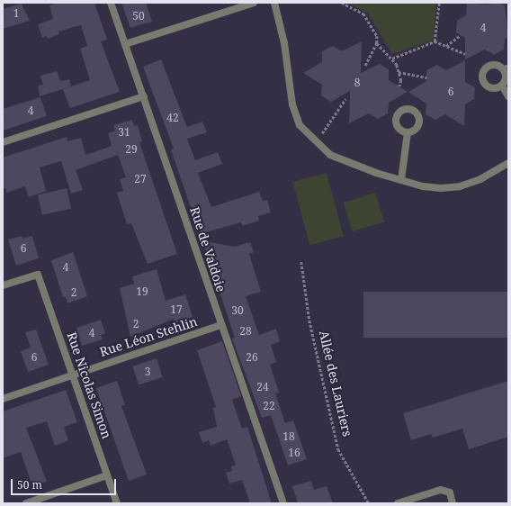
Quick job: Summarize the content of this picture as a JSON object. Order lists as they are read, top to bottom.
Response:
{
  "streets": {
    "street": ["Rue de Valdoie", "Rue Léon Stehlin", "Rue Nicolas Simon"],
    "path": ["Allée des Lauriers"]
  },
  "crossings": [
    ["Rue de Valdoie", "Rue Léon Stehlin"],
    ["Rue Léon Stehlin", "Rue Nicolas Simon"]
  ],
  "house_numbers": [
    "1",
    "50",
    "4",
    "8",
    "6",
    "4",
    "42",
    "31",
    "29",
    "27",
    "6",
    "4",
    "19",
    "2",
    "17",
    "30",
    "2",
    "28",
    "4",
    "6",
    "26",
    "3",
    "24",
    "22",
    "18",
    "16"
  ],
  "scale_bar": "50 m"
}
